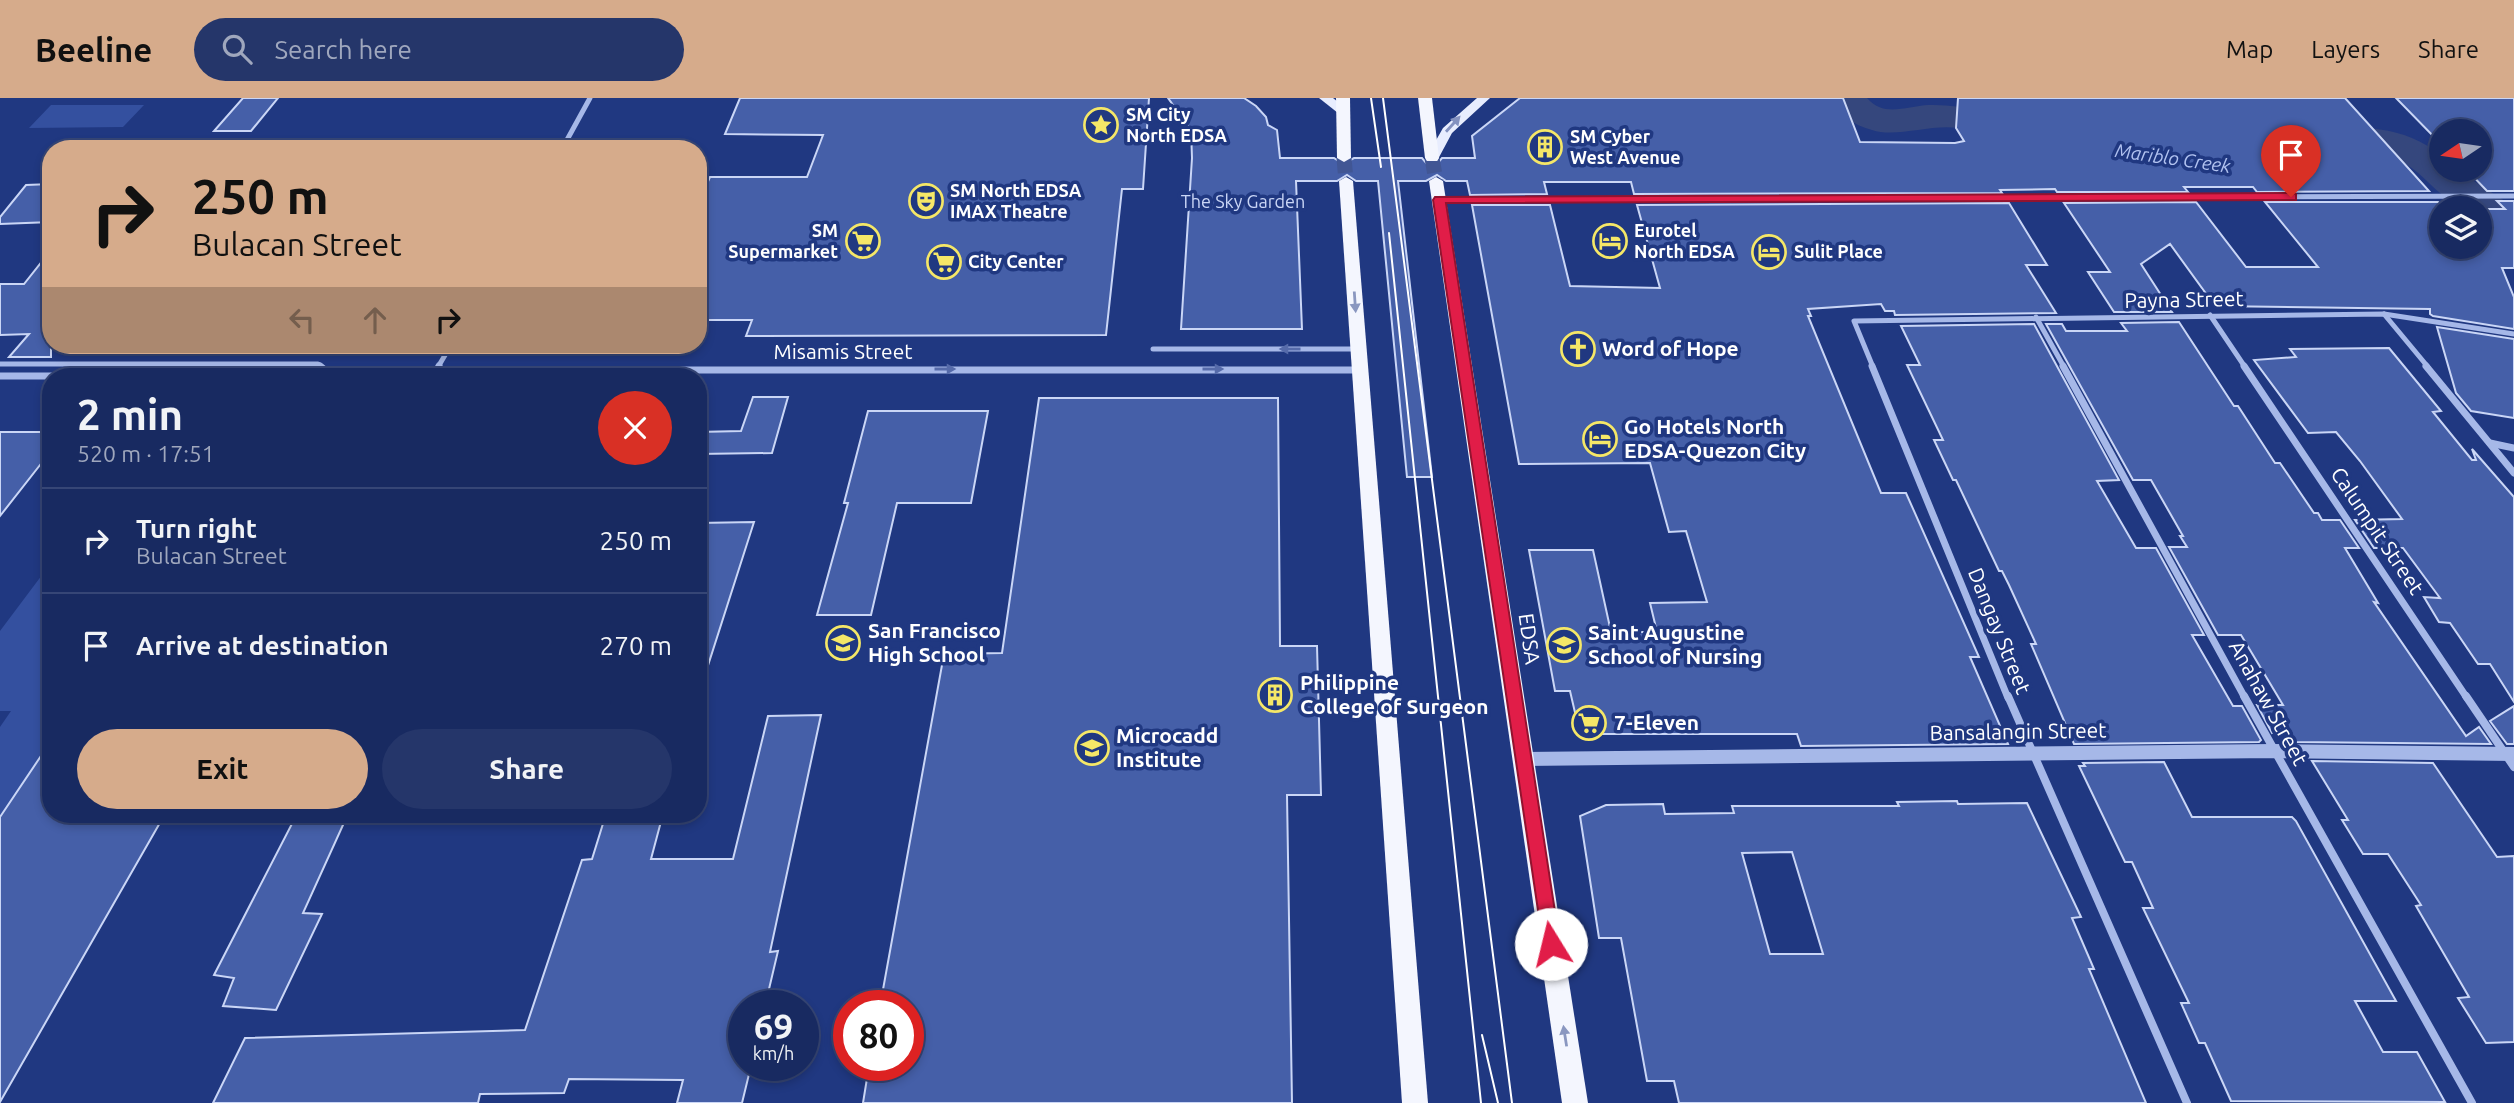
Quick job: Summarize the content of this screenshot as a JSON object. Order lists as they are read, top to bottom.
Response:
{
  "streets": {
    "highway": ["EDSA"],
    "street": [
      "Payna Street",
      "Misamis Street",
      "Calumpit Street",
      "Dangay Street",
      "Anahaw Street",
      "Bansalangin Street"
    ]
  },
  "crossings": [
    ["Payna Street", "Calumpit Street"],
    ["Payna Street", "Dangay Street"],
    ["Payna Street", "Anahaw Street"],
    ["Calumpit Street", "Bansalangin Street"],
    ["Dangay Street", "Bansalangin Street"],
    ["EDSA", "Bansalangin Street"],
    ["Anahaw Street", "Bansalangin Street"]
  ],
  "water": ["Mariblo Creek"],
  "parks": ["The Sky Garden"],
  "places": {
    "place": ["SM City North EDSA"],
    "building": ["SM Cyber West Avenue", "Philippine College of Surgeon"],
    "theatre": ["SM North EDSA IMAX Theatre"],
    "supermarket": ["SM Supermarket", "City Center", "7-Eleven"],
    "hotel": ["Eurotel North EDSA", "Sulit Place", "Go Hotels North EDSA-Quezon City"],
    "church": ["Word of Hope"],
    "school or university": ["San Francisco High School", "Saint Augustine School of Nursing", "Microcadd Institute"]
  },
  "north": "left",
  "page": {
    "header": "Beeline",
    "search": "Search here",
    "nav": ["Map", "Layers", "Share"],
    "turn": ["250 m", "Bulacan Street"],
    "heading": ["2 min", "520 m · 17:51"],
    "list": [
      {
        "name": "Turn right",
        "note": "Bulacan Street",
        "value": "250 m"
      },
      {
        "name": "Arrive at destination",
        "value": "270 m"
      }
    ],
    "buttons": ["Exit", "Share"],
    "speed": "69 km/h",
    "limit": "80"
  }
}
